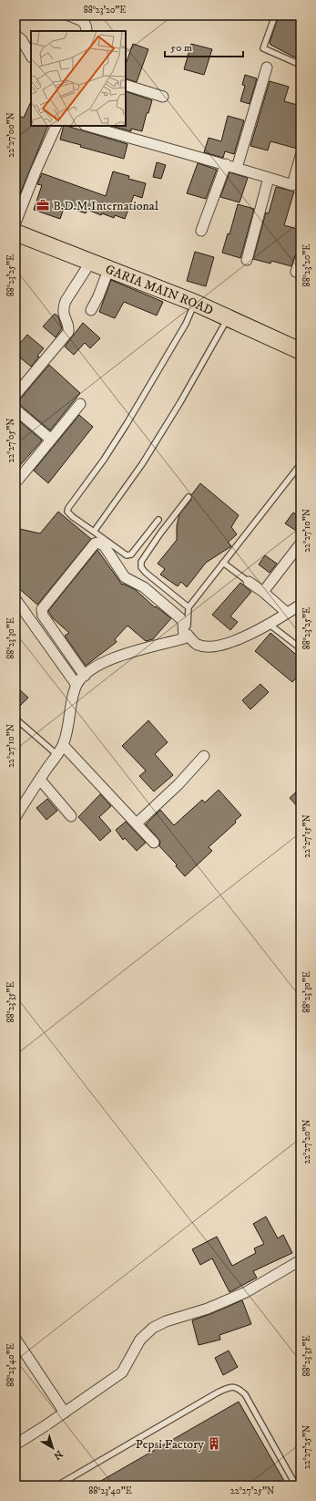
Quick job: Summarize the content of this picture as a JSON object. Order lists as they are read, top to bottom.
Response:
{
  "streets": {
    "main road": ["GARIA MAIN ROAD"]
  },
  "places": {
    "office": ["B.D.M.International"],
    "building": ["Pepsi Factory"]
  },
  "scale_bar": "50 m",
  "north": "bottom right",
  "coordinates": [
    "88°23'20\"E",
    "22°27'00\"N",
    "88°23'25\"E",
    "22°27'05\"N",
    "22°27'10\"N",
    "88°23'30\"E",
    "22°27'15\"N",
    "88°23'35\"E",
    "22°27'20\"N",
    "88°23'40\"E",
    "22°27'25\"N"
  ]
}
